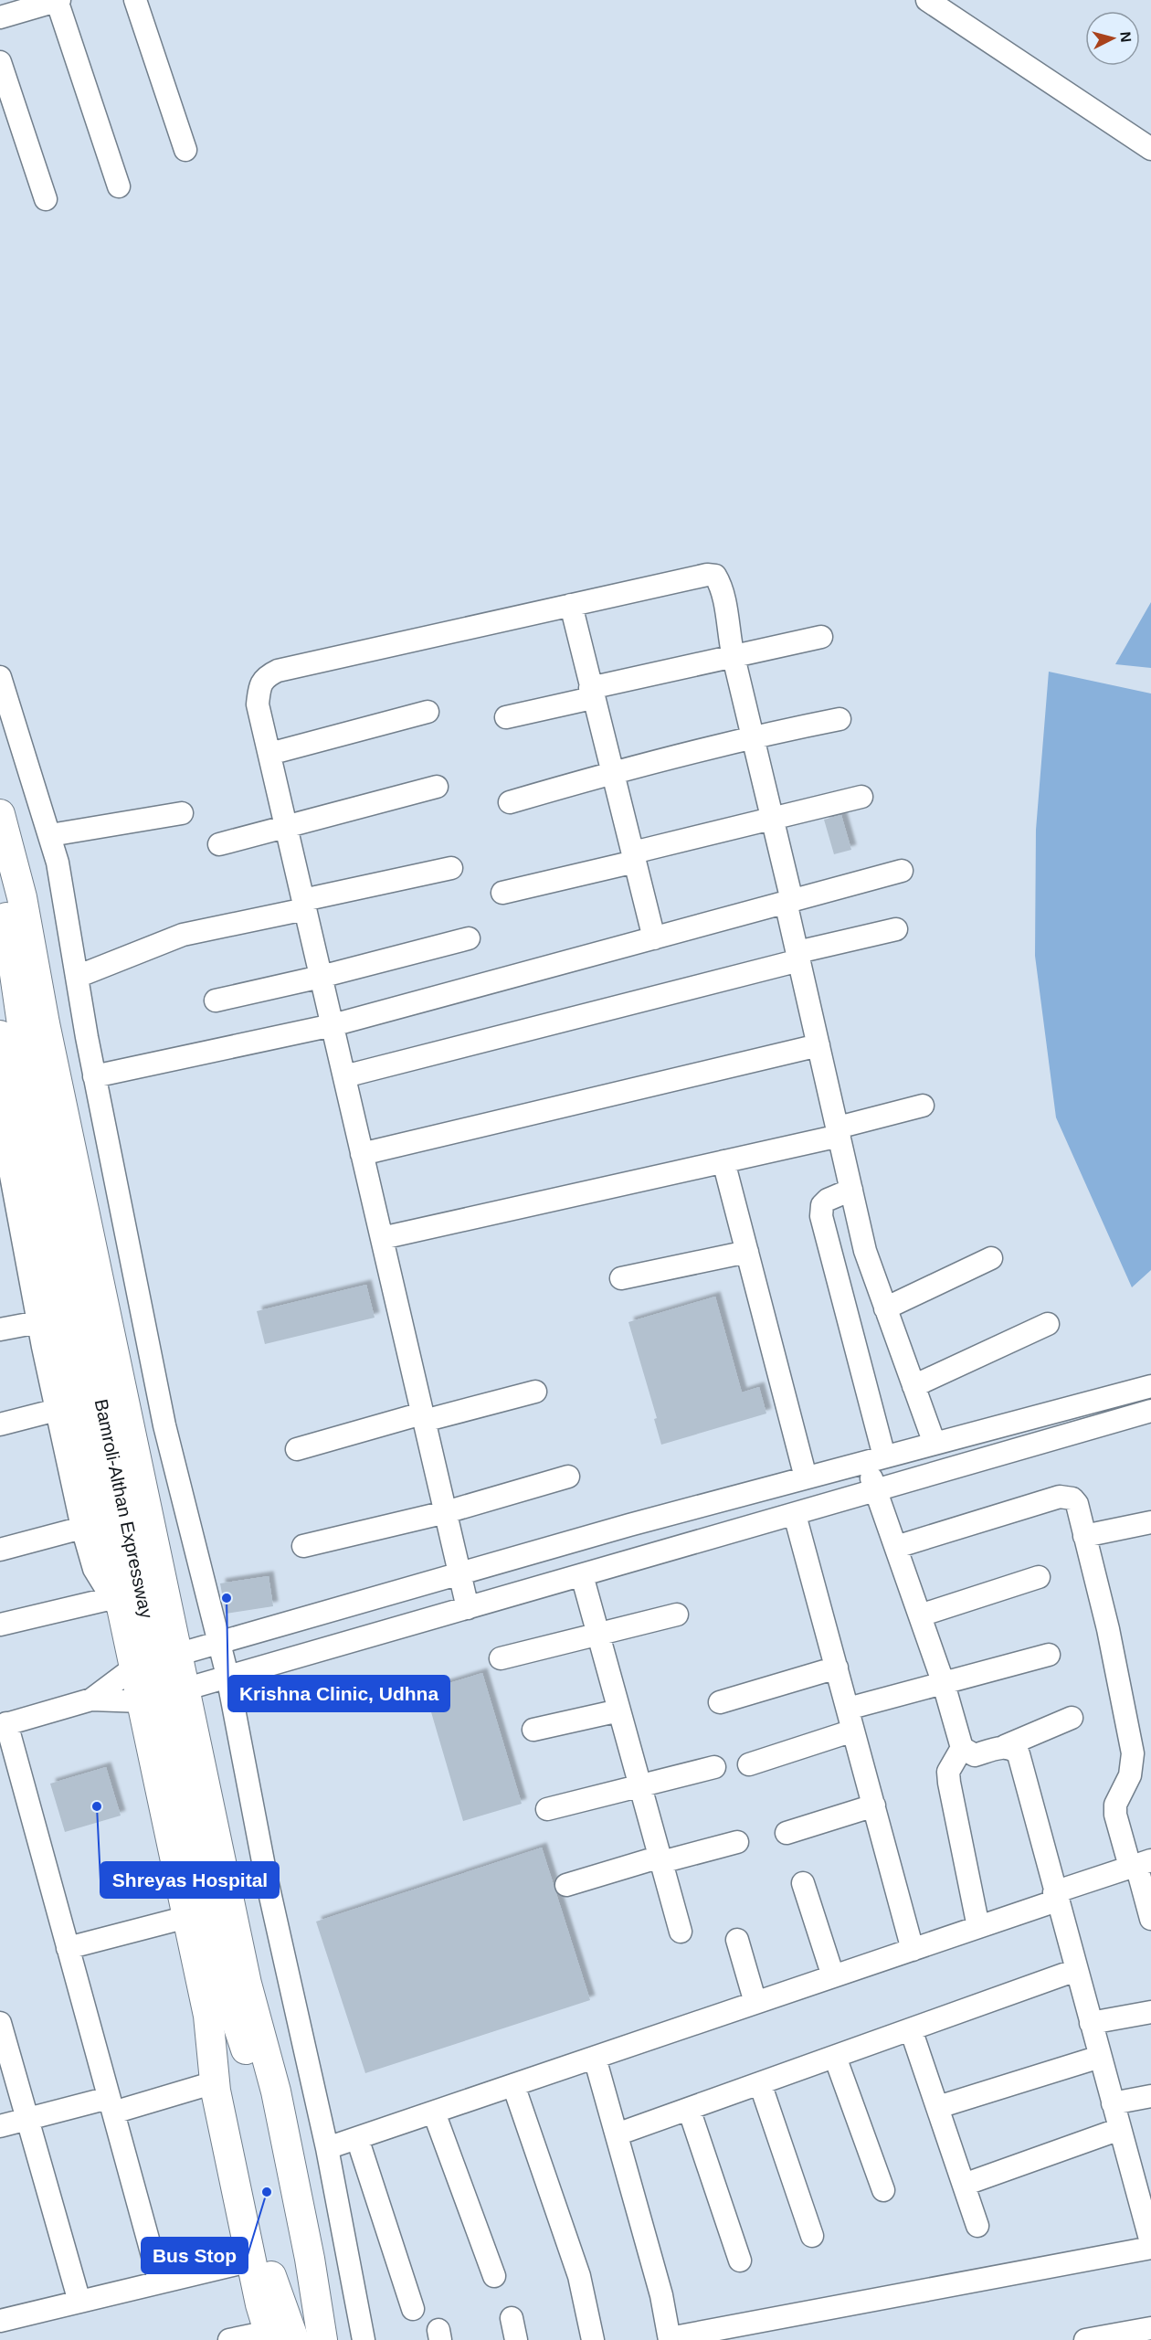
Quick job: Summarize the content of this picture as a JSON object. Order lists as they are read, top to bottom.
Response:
{
  "streets": {
    "main road": ["Bamroli-Althan Expressway"]
  },
  "places": ["Krishna Clinic, Udhna", "Shreyas Hospital", "Bus Stop"],
  "north": "right"
}
